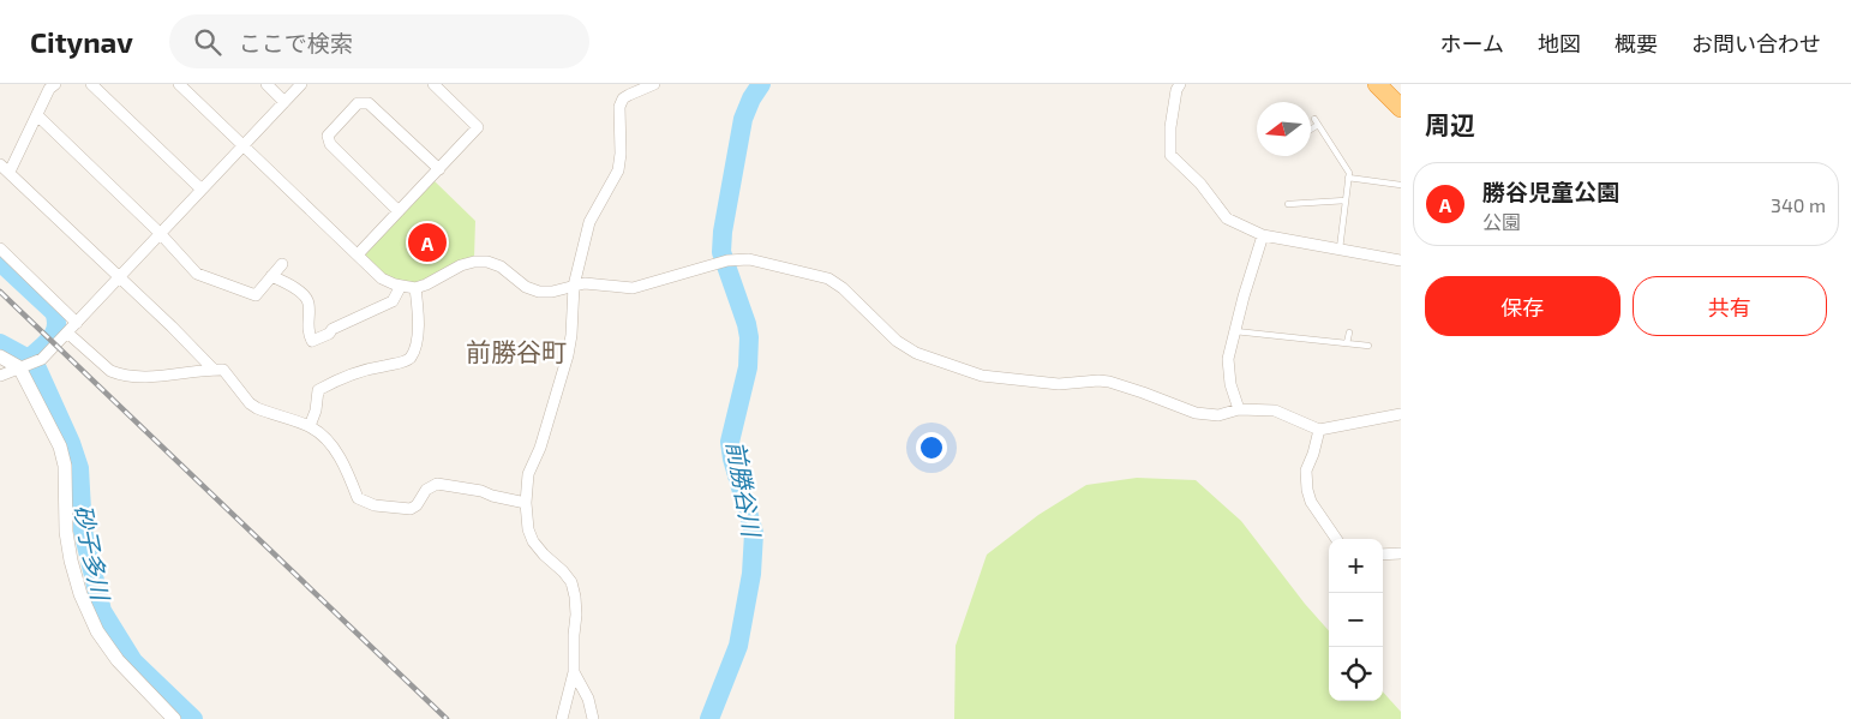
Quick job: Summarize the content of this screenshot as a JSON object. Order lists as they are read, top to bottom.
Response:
{
  "districts": ["前勝谷町"],
  "water": ["前勝谷川", "砂子多川"],
  "north": "left",
  "page": {
    "header": "Citynav",
    "search": "ここで検索",
    "nav": [
      "ホーム",
      "地図",
      "概要",
      "お問い合わせ"
    ],
    "heading": "周辺",
    "list": [
      {
        "mark": "A",
        "name": "勝谷児童公園",
        "note": "公園",
        "value": "340 m"
      }
    ],
    "pins": "A",
    "buttons": ["保存", "共有"],
    "map_buttons": ["+", "−"]
  }
}
